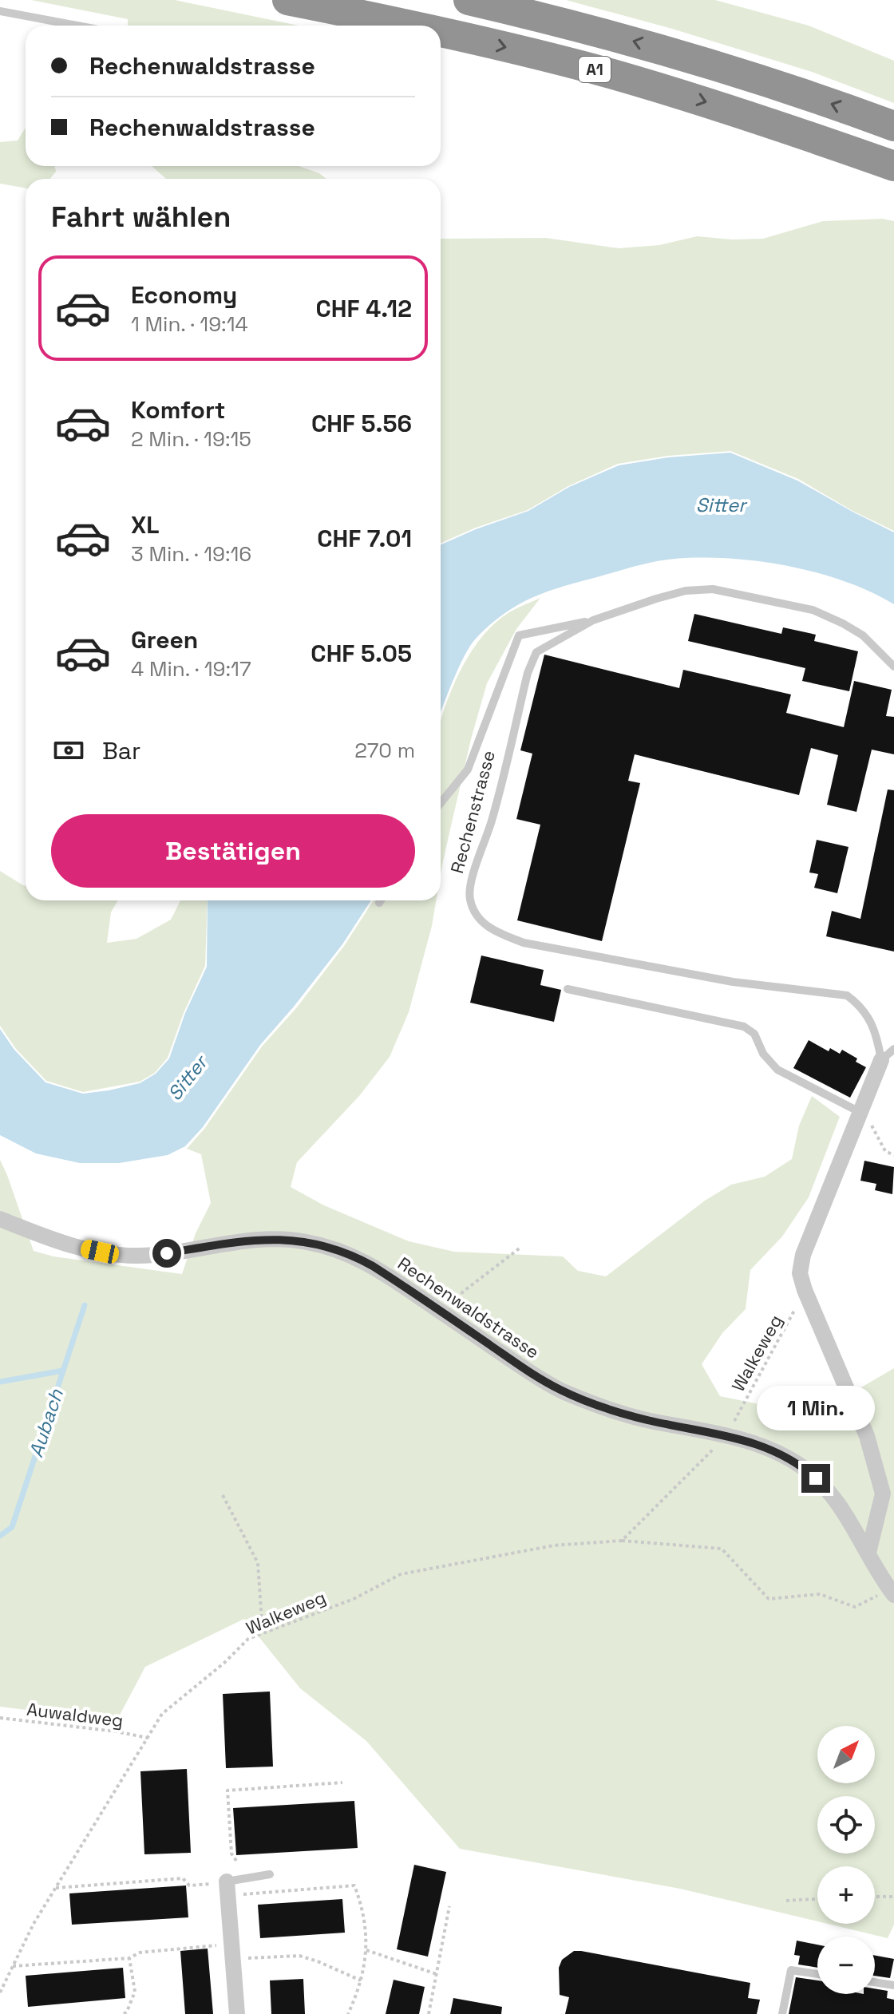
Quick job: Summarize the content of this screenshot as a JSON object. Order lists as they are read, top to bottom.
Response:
{
  "streets": {
    "highway": ["A1"],
    "street": ["Rechenstrasse", "Rechenwaldstrasse"],
    "path": ["Walkeweg", "Auwaldweg"]
  },
  "crossings": [
    ["Rechenstrasse", "Rechenwaldstrasse"],
    ["Rechenstrasse", "Walkeweg"],
    ["Walkeweg", "Auwaldweg"]
  ],
  "water": ["Sitter", "Aubach"],
  "north": "top right",
  "page": {
    "banner": ["Rechenwaldstrasse", "Rechenwaldstrasse"],
    "heading": "Fahrt wählen",
    "list": [
      {
        "name": "Economy",
        "note": "1 Min. · 19:14",
        "value": "CHF 4.12"
      },
      {
        "name": "Komfort",
        "note": "2 Min. · 19:15",
        "value": "CHF 5.56"
      },
      {
        "name": "XL",
        "note": "3 Min. · 19:16",
        "value": "CHF 7.01"
      },
      {
        "name": "Green",
        "note": "4 Min. · 19:17",
        "value": "CHF 5.05"
      }
    ],
    "pay": ["Bar", "270 m"],
    "buttons": "Bestätigen",
    "bubble": "1 Min.",
    "map_buttons": ["+", "−"]
  }
}
